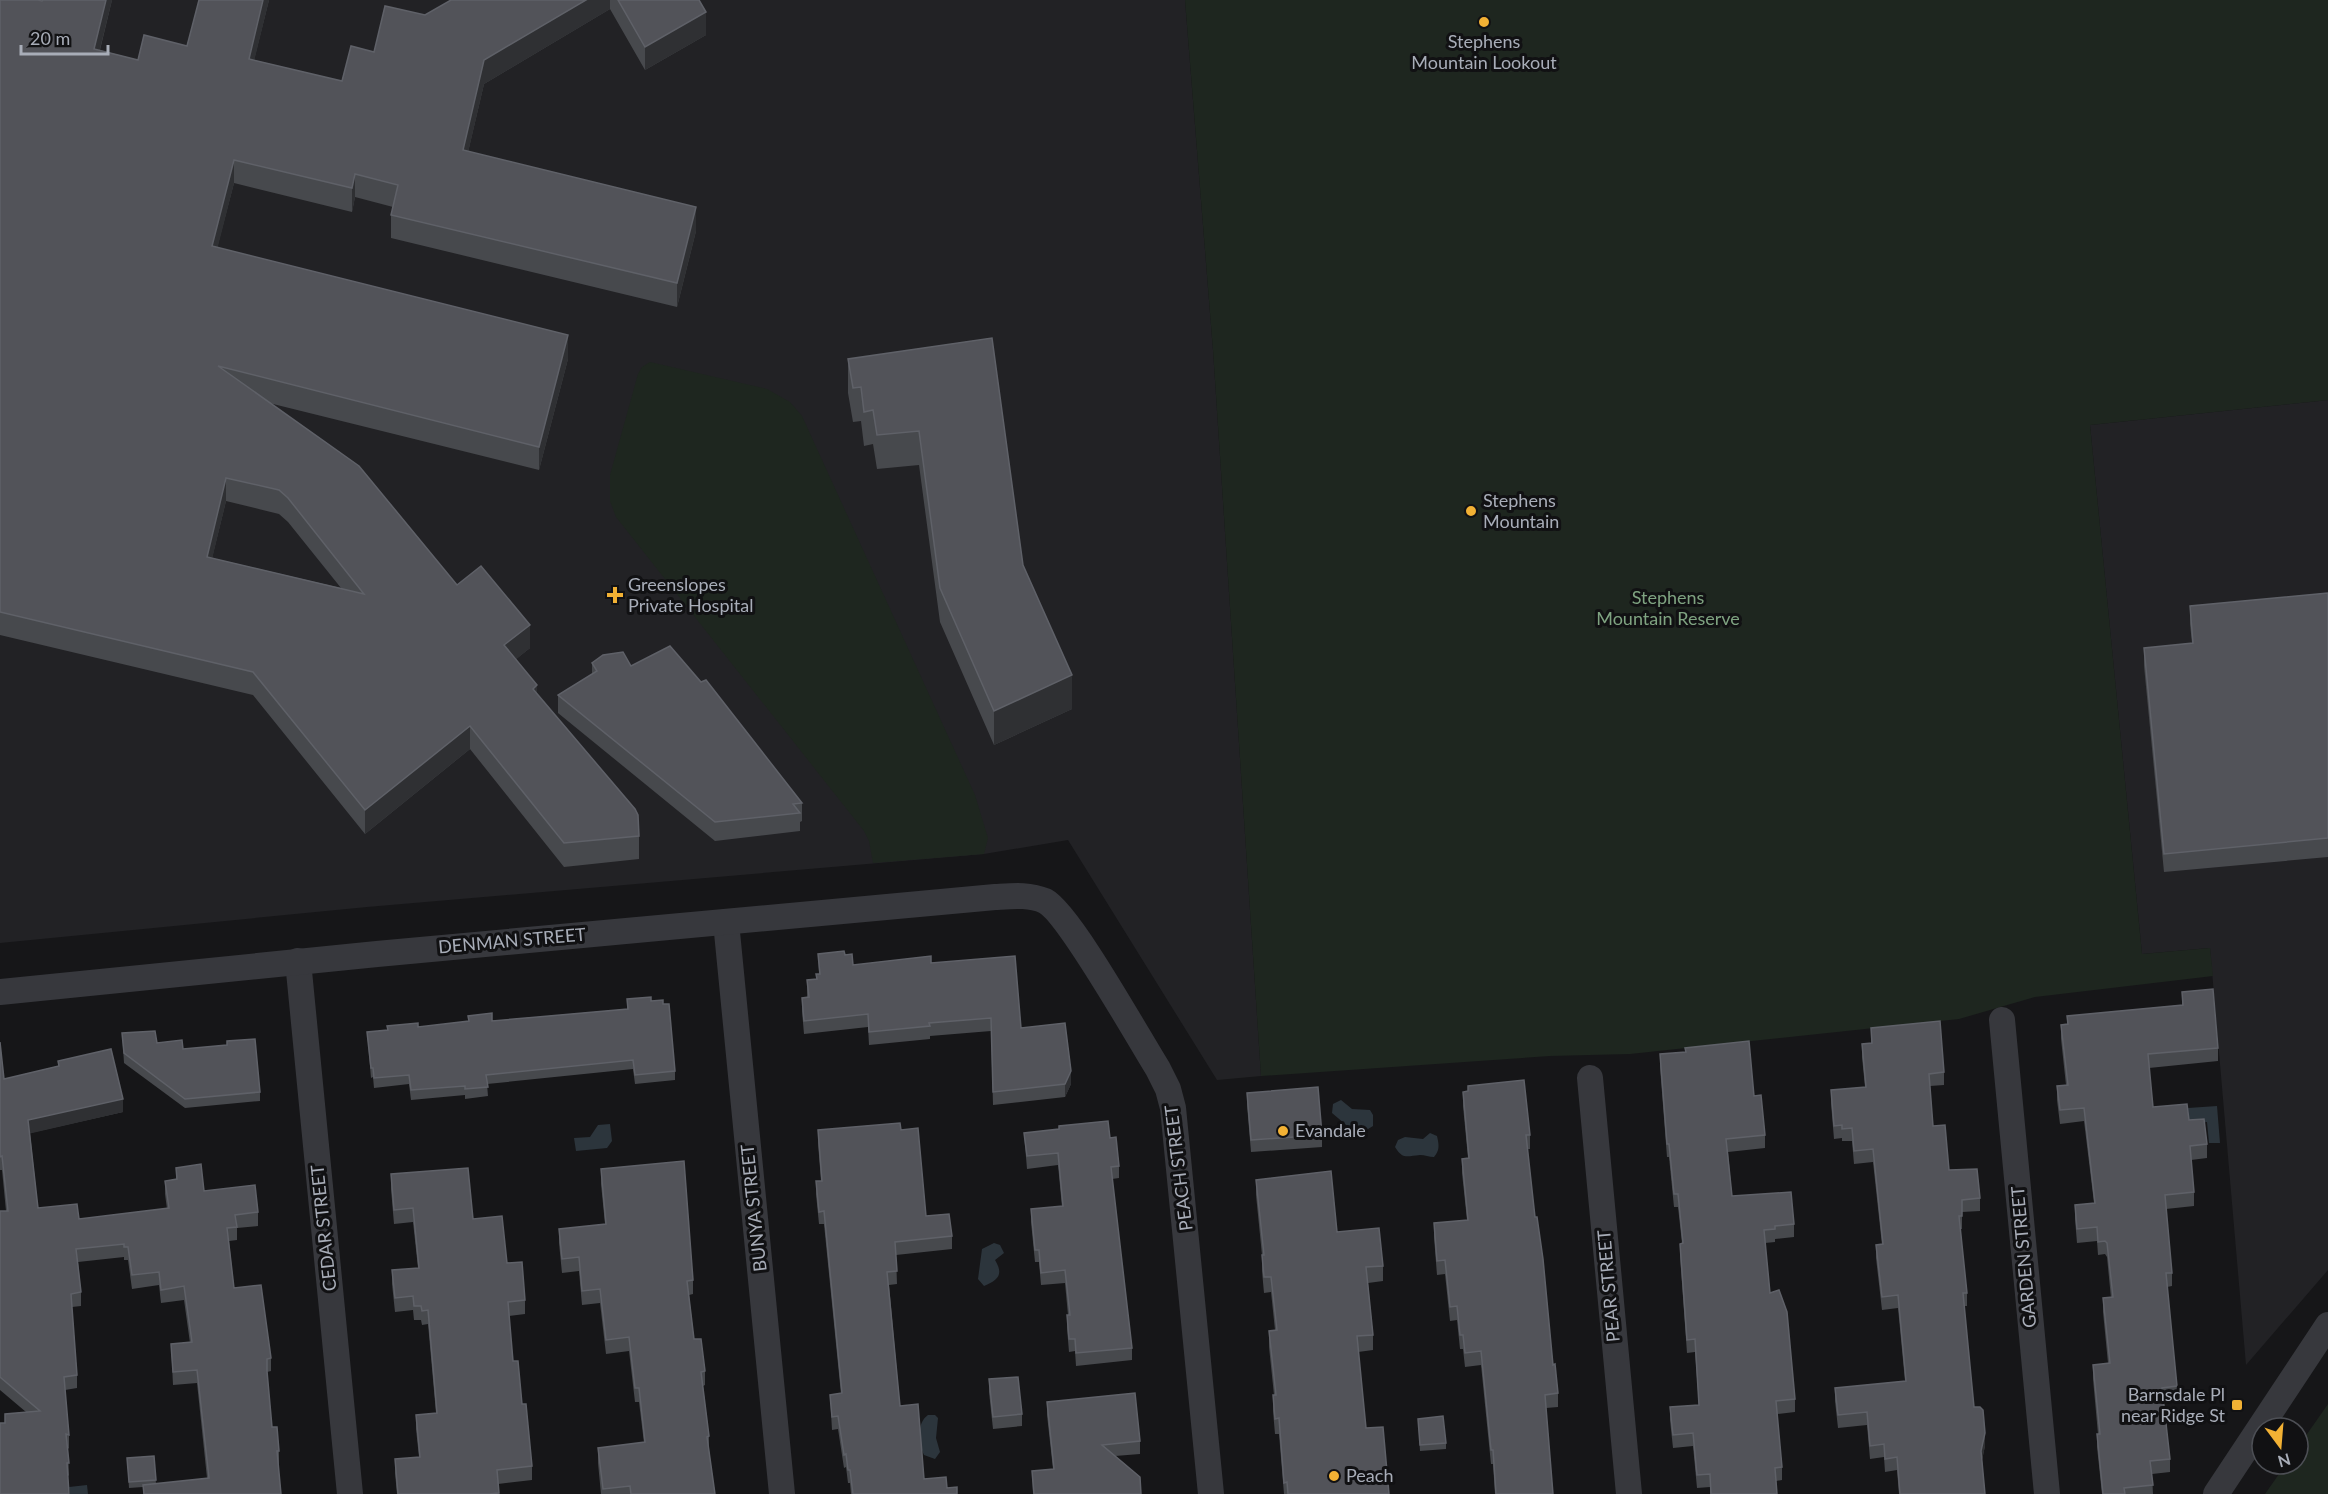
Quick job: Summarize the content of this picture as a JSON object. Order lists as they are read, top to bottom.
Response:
{
  "streets": {
    "street": [
      "DENMAN STREET",
      "PEACH STREET",
      "BUNYA STREET",
      "CEDAR STREET",
      "GARDEN STREET",
      "PEAR STREET"
    ]
  },
  "crossings": [
    ["DENMAN STREET", "PEACH STREET"],
    ["DENMAN STREET", "BUNYA STREET"],
    ["DENMAN STREET", "CEDAR STREET"]
  ],
  "parks": ["Stephens Mountain Reserve"],
  "places": {
    "other": [
      "Stephens Mountain Lookout",
      "Stephens Mountain",
      "Evandale",
      "Peach"
    ],
    "health": ["Greenslopes Private Hospital"],
    "transit": ["Barnsdale Pl near Ridge St"]
  },
  "scale_bar": "20 m",
  "north": "bottom"
}
